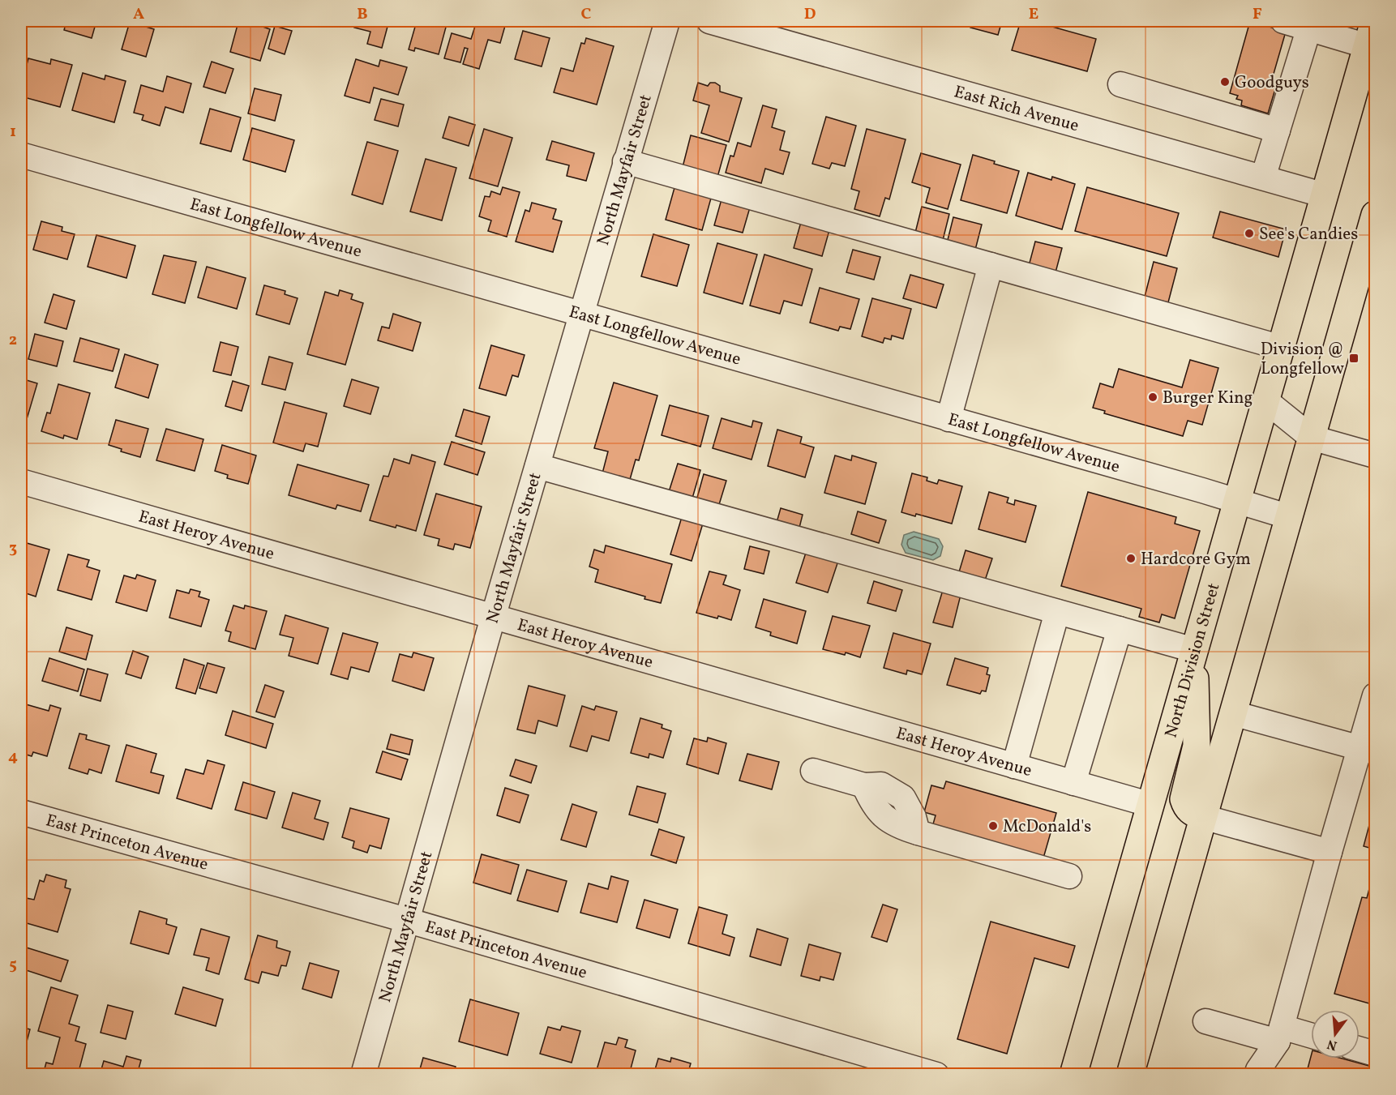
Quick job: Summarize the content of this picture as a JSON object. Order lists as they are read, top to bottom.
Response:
{
  "streets": {
    "main road": ["North Division Street"],
    "street": [
      "East Rich Avenue",
      "North Mayfair Street",
      "East Longfellow Avenue",
      "East Heroy Avenue",
      "East Princeton Avenue"
    ]
  },
  "crossings": [
    ["East Rich Avenue", "North Division Street"],
    ["North Mayfair Street", "East Longfellow Avenue"],
    ["North Mayfair Street", "East Heroy Avenue"],
    ["North Mayfair Street", "East Princeton Avenue"],
    ["East Longfellow Avenue", "North Division Street"],
    ["East Heroy Avenue", "North Division Street"]
  ],
  "places": {
    "other": [
      "Goodguys",
      "See's Candies",
      "Burger King",
      "Hardcore Gym",
      "McDonald's"
    ],
    "transit": ["Division @ Longfellow"]
  },
  "north": "bottom",
  "grid": {
    "columns": [
      "A",
      "B",
      "C",
      "D",
      "E",
      "F"
    ],
    "rows": [
      "1",
      "2",
      "3",
      "4",
      "5"
    ]
  }
}
